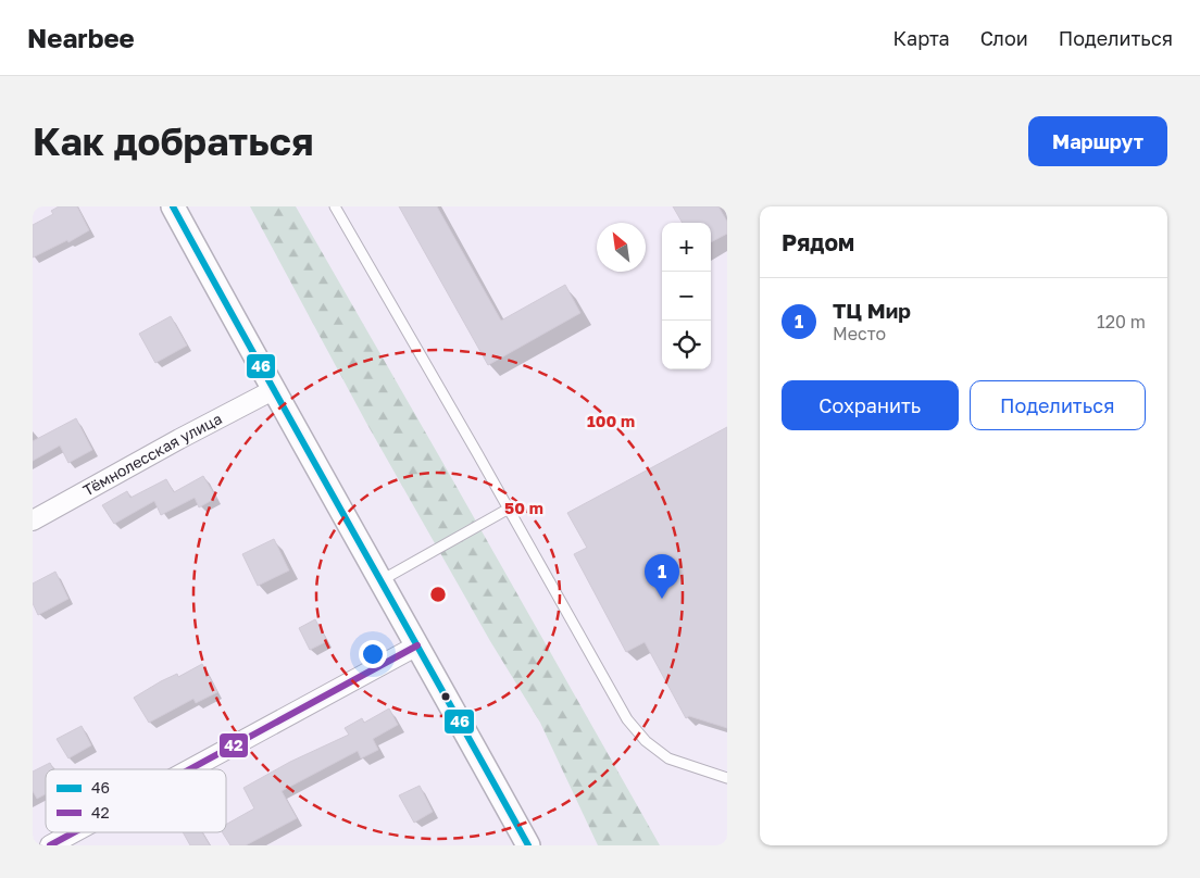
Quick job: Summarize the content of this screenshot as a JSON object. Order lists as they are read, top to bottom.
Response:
{
  "streets": {
    "street": ["Тёмнолесская улица"]
  },
  "lines": ["transit line 46", "transit line 42"],
  "legend": ["46", "42"],
  "north": "top left",
  "page": {
    "header": "Nearbee",
    "nav": ["Карта", "Слои", "Поделиться"],
    "buttons": [
      "Маршрут",
      ["Сохранить", "Поделиться"]
    ],
    "title": "Как добраться",
    "heading": "Рядом",
    "map_buttons": ["+", "−"],
    "list": [
      {
        "mark": "1",
        "name": "ТЦ Мир",
        "note": "Место",
        "value": "120 m"
      }
    ],
    "pins": "1"
  },
  "rings": ["100 m", "50 m"]
}
